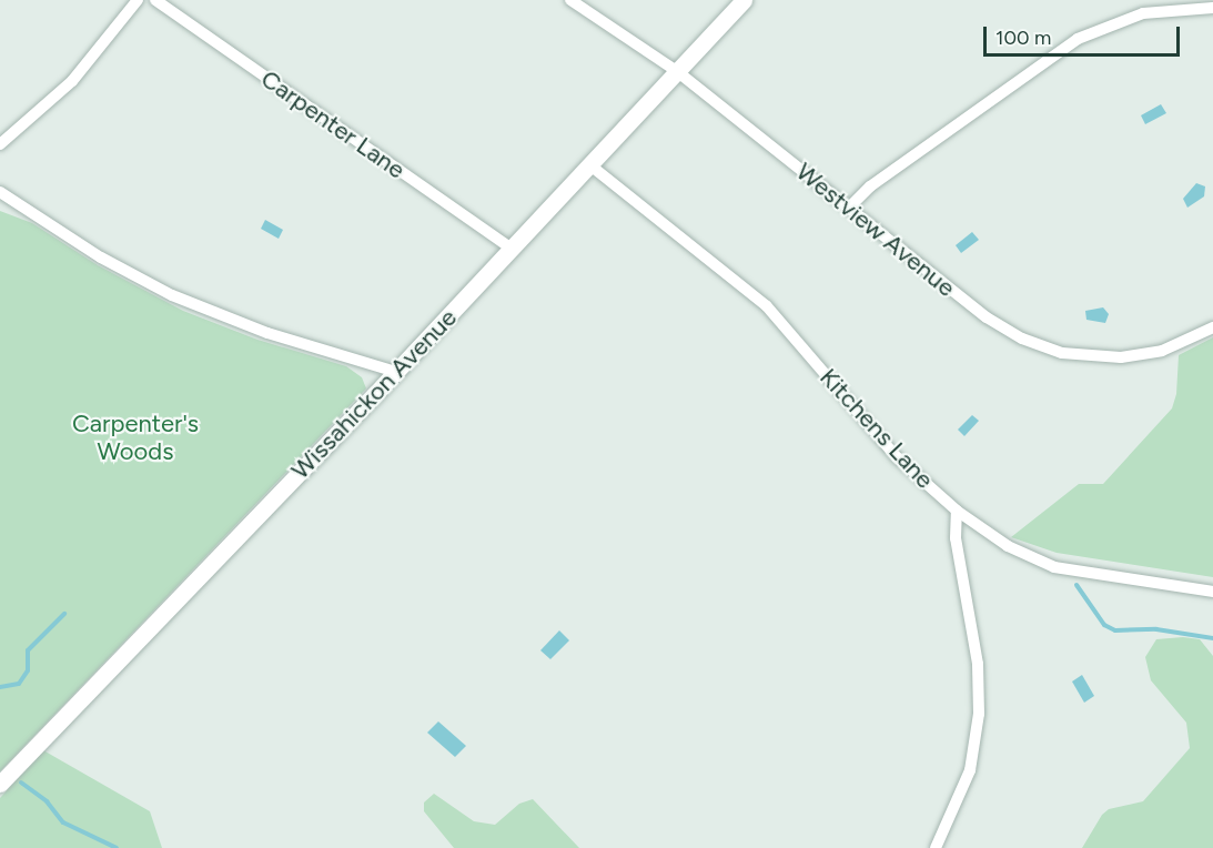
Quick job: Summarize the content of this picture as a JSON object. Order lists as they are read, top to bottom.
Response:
{
  "streets": {
    "street": [
      "Carpenter Lane",
      "Westview Avenue",
      "Wissahickon Avenue",
      "Kitchens Lane"
    ]
  },
  "crossings": [
    ["Carpenter Lane", "Wissahickon Avenue"],
    ["Westview Avenue", "Wissahickon Avenue"],
    ["Wissahickon Avenue", "Kitchens Lane"]
  ],
  "parks": ["Carpenter's Woods"],
  "scale_bar": "100 m"
}
